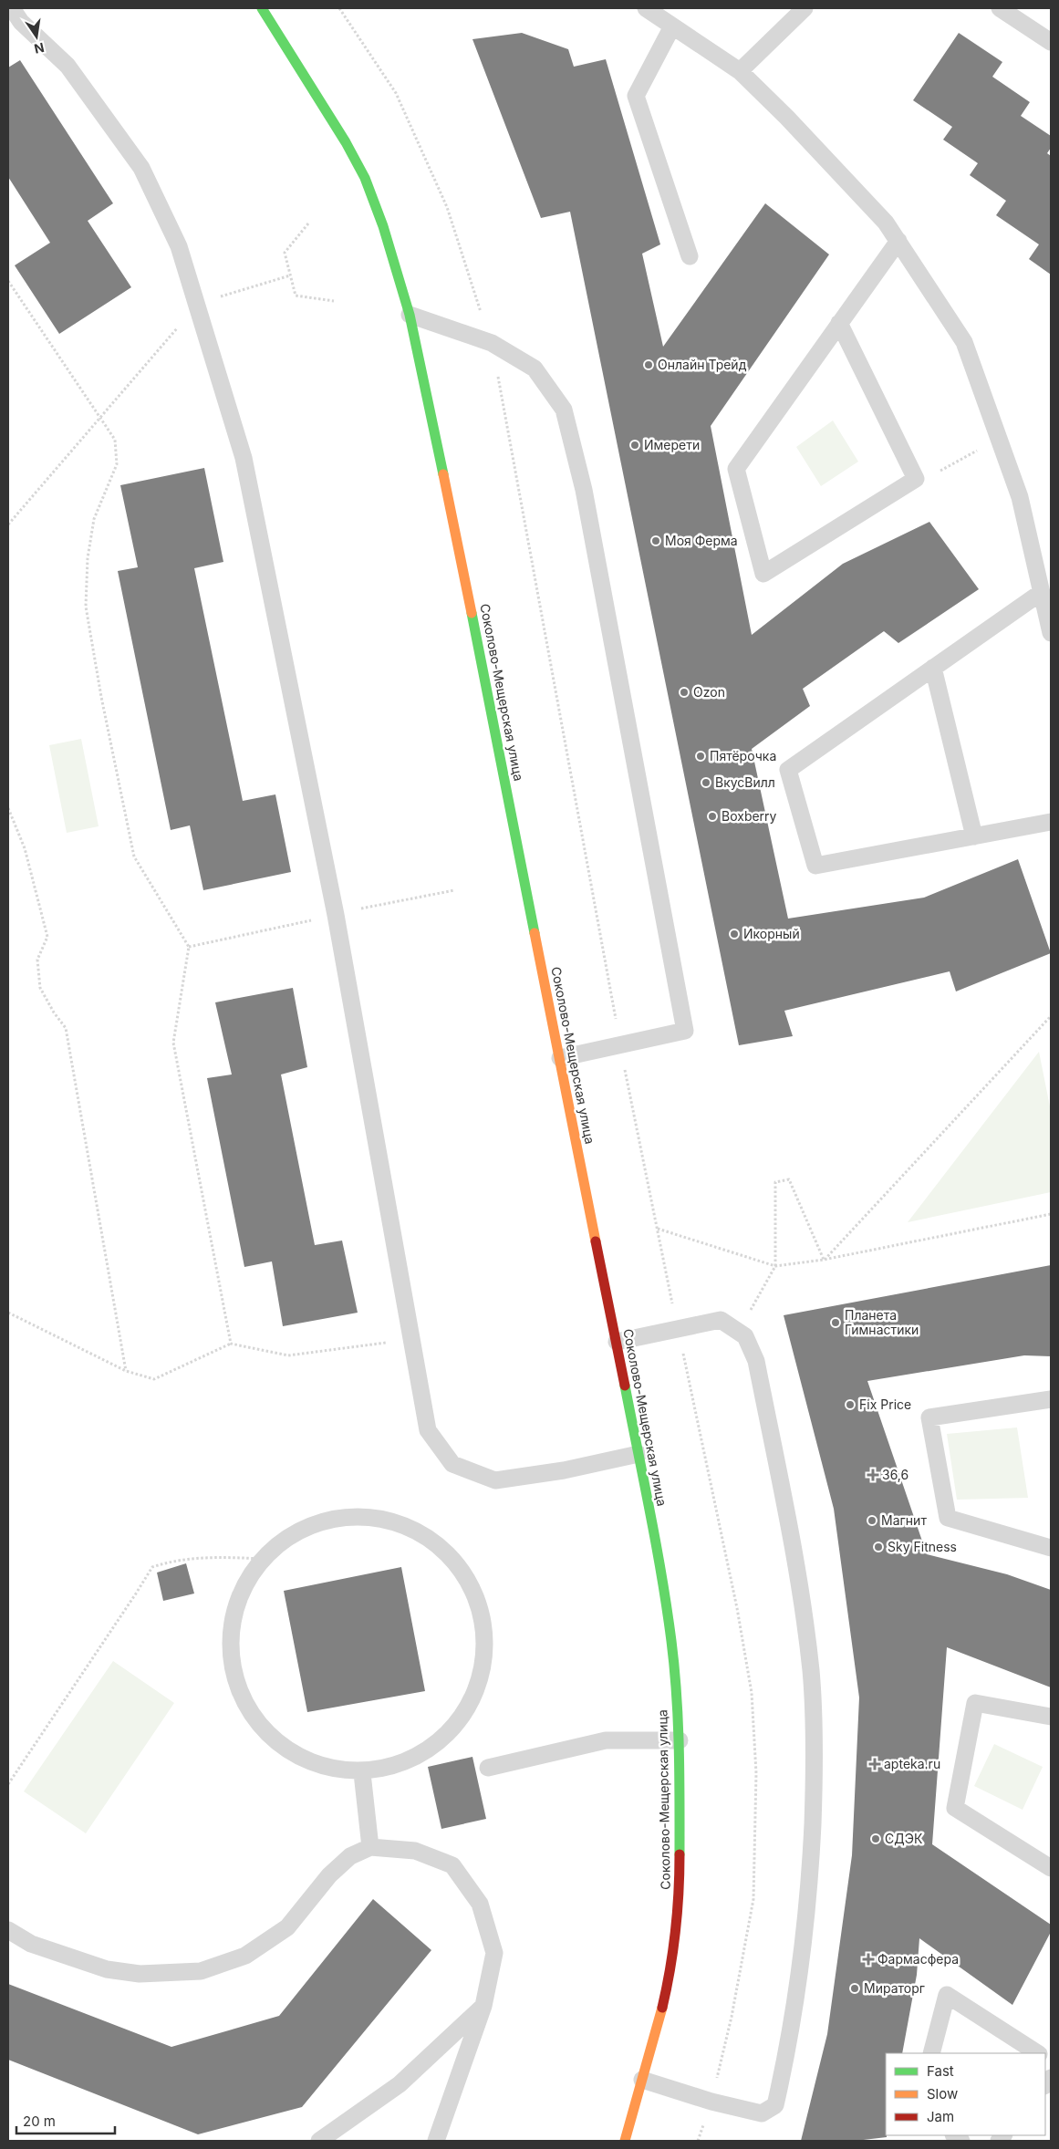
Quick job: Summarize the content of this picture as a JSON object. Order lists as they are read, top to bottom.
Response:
{
  "streets": {
    "street": ["Соколово-Мещерская улица"]
  },
  "places": {
    "other": [
      "Онлайн Трейд",
      "Имерети",
      "Моя Ферма",
      "Ozon",
      "Пятёрочка",
      "ВкусВилл",
      "Boxberry",
      "Икорный",
      "Планета Гимнастики",
      "Fix Price",
      "Магнит",
      "Sky Fitness",
      "СДЭК",
      "Мираторг"
    ],
    "health": ["36,6", "apteka.ru", "Фармасфера"]
  },
  "legend": ["Fast", "Slow", "Jam"],
  "scale_bar": "20 m",
  "north": "bottom"
}
